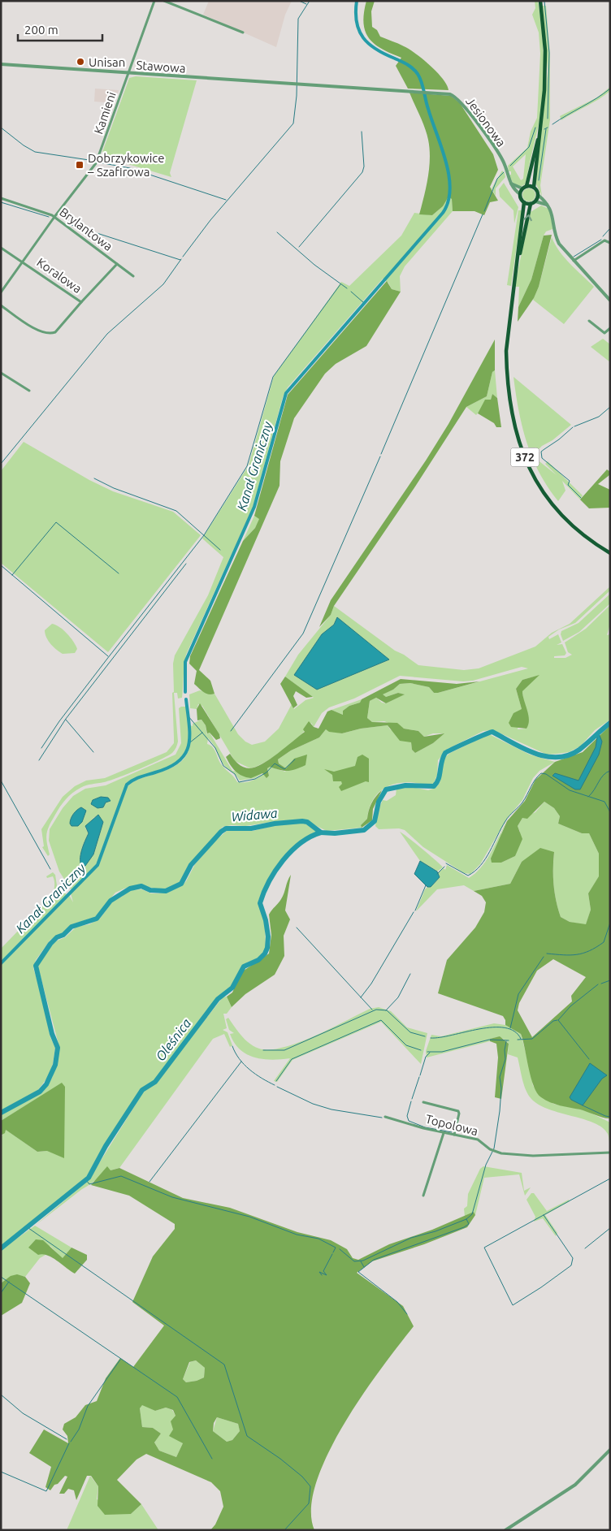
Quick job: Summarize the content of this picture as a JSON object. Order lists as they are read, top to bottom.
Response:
{
  "streets": {
    "main road": ["372"],
    "street": [
      "Stawowa",
      "Kamieni",
      "Jesionowa",
      "Brylantowa",
      "Koralowa",
      "Topolowa"
    ]
  },
  "crossings": [
    ["Stawowa", "Kamieni"],
    ["Stawowa", "Jesionowa"],
    ["Kamieni", "Brylantowa"],
    ["Kamieni", "Koralowa"],
    ["Jesionowa", "372"],
    ["Brylantowa", "Koralowa"]
  ],
  "water": ["Kanał Graniczny", "Widawa", "Oleśnica"],
  "places": {
    "other": ["Unisan"],
    "transit": ["Dobrzykowice – Szafirowa"]
  },
  "scale_bar": "200 m"
}
